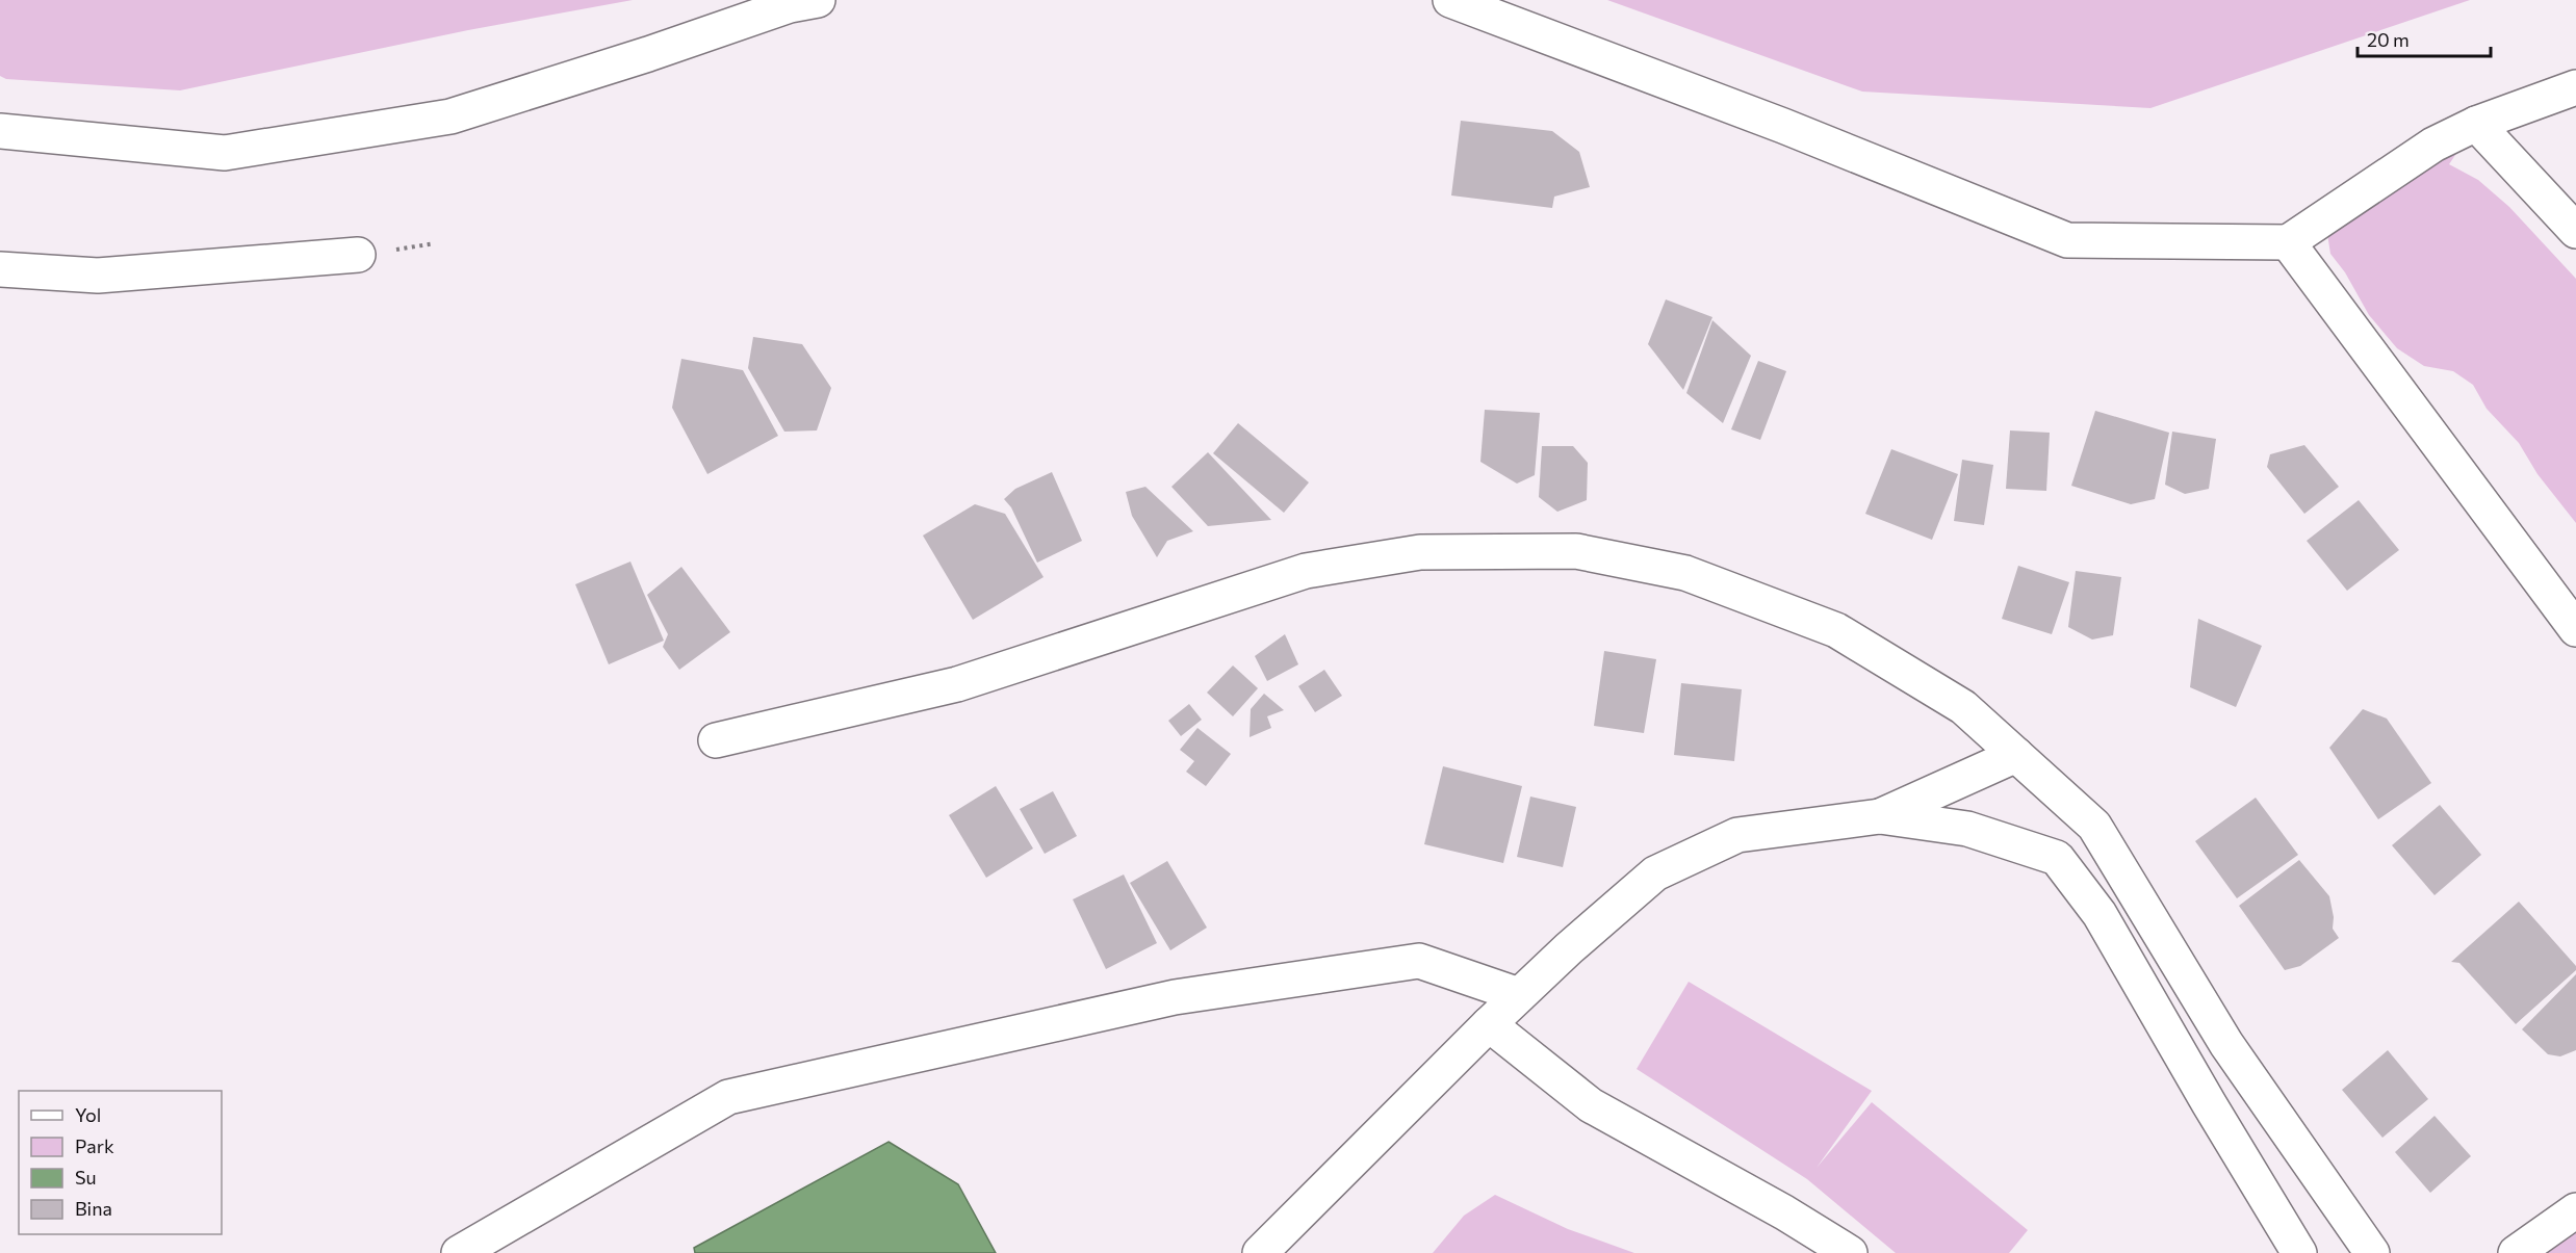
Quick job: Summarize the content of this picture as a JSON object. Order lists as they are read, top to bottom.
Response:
{
  "legend": [
    "Yol",
    "Park",
    "Su",
    "Bina"
  ],
  "scale_bar": "20 m"
}
